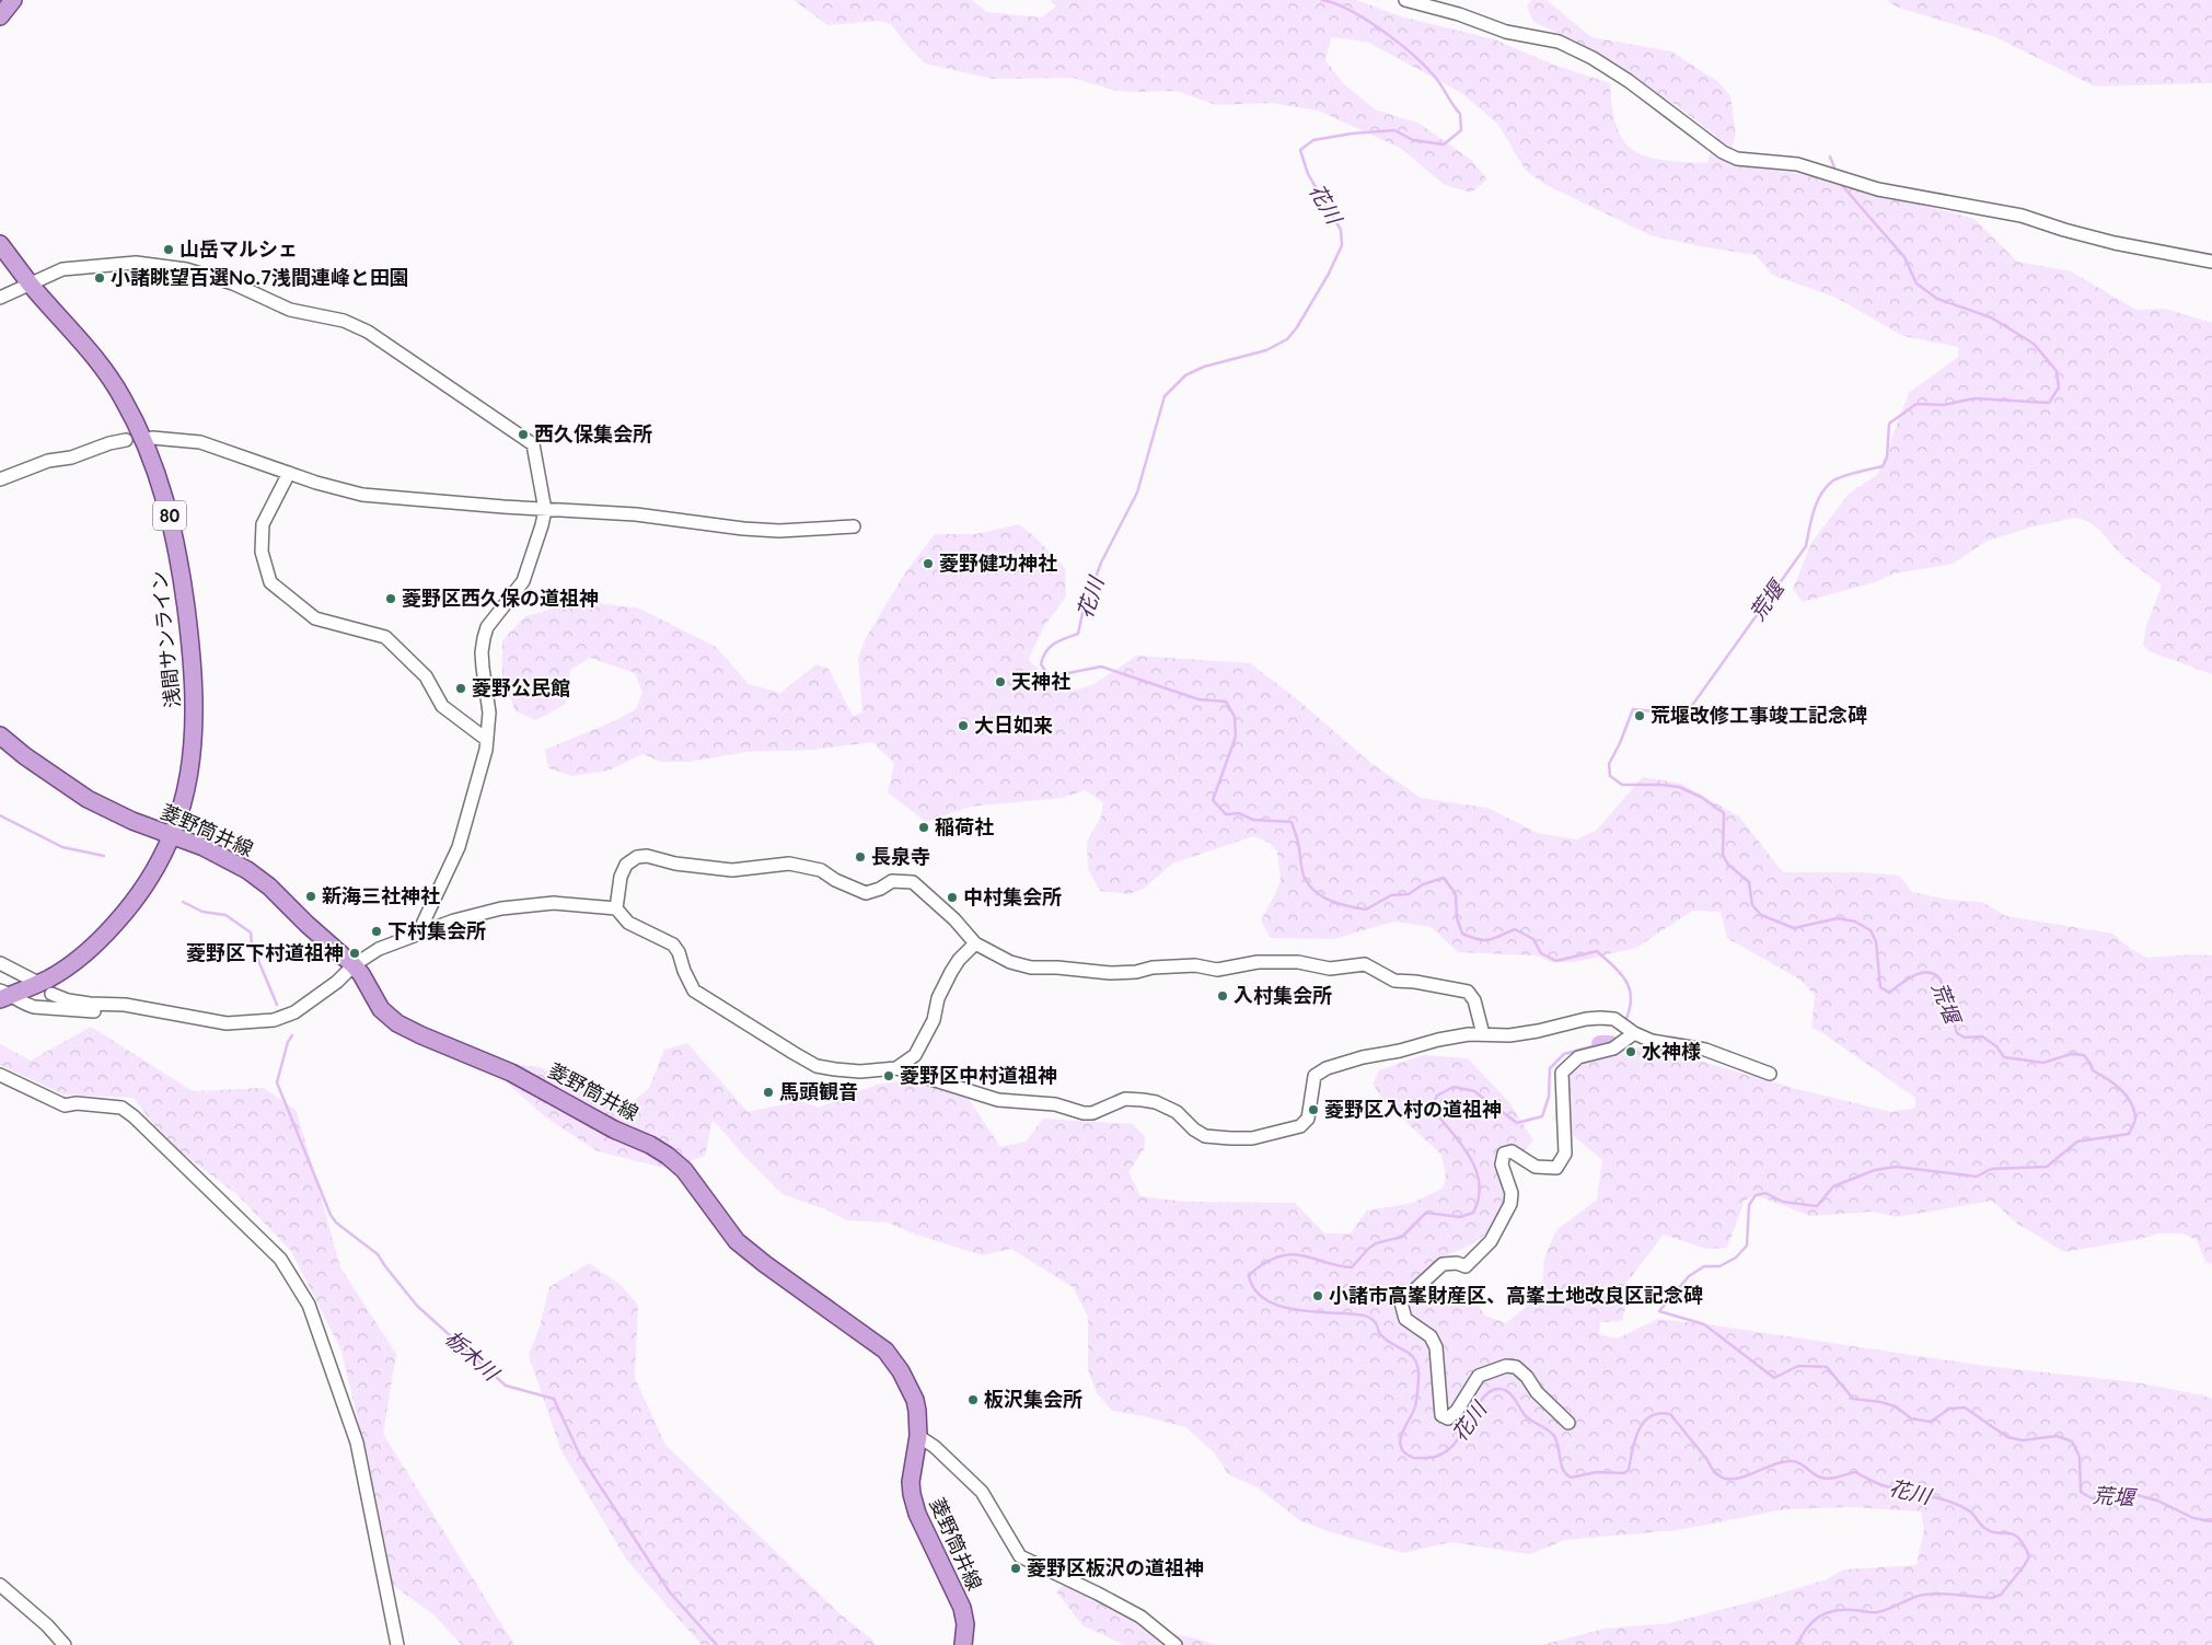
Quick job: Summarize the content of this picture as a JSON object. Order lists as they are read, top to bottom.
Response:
{
  "streets": {
    "main road": ["80", "浅間サンライン", "菱野筒井線"]
  },
  "crossings": [
    ["浅間サンライン", "菱野筒井線"]
  ],
  "water": ["花川", "荒堰", "栃木川"],
  "places": [
    "山岳マルシェ",
    "小諸眺望百選No.7浅間連峰と田園",
    "西久保集会所",
    "菱野健功神社",
    "菱野区西久保の道祖神",
    "天神社",
    "菱野公民館",
    "荒堰改修工事竣工記念碑",
    "大日如来",
    "稲荷社",
    "長泉寺",
    "新海三社神社",
    "中村集会所",
    "下村集会所",
    "菱野区下村道祖神",
    "入村集会所",
    "水神様",
    "菱野区中村道祖神",
    "馬頭観音",
    "菱野区入村の道祖神",
    "小諸市高峯財産区、高峯土地改良区記念碑",
    "板沢集会所",
    "菱野区板沢の道祖神"
  ]
}
